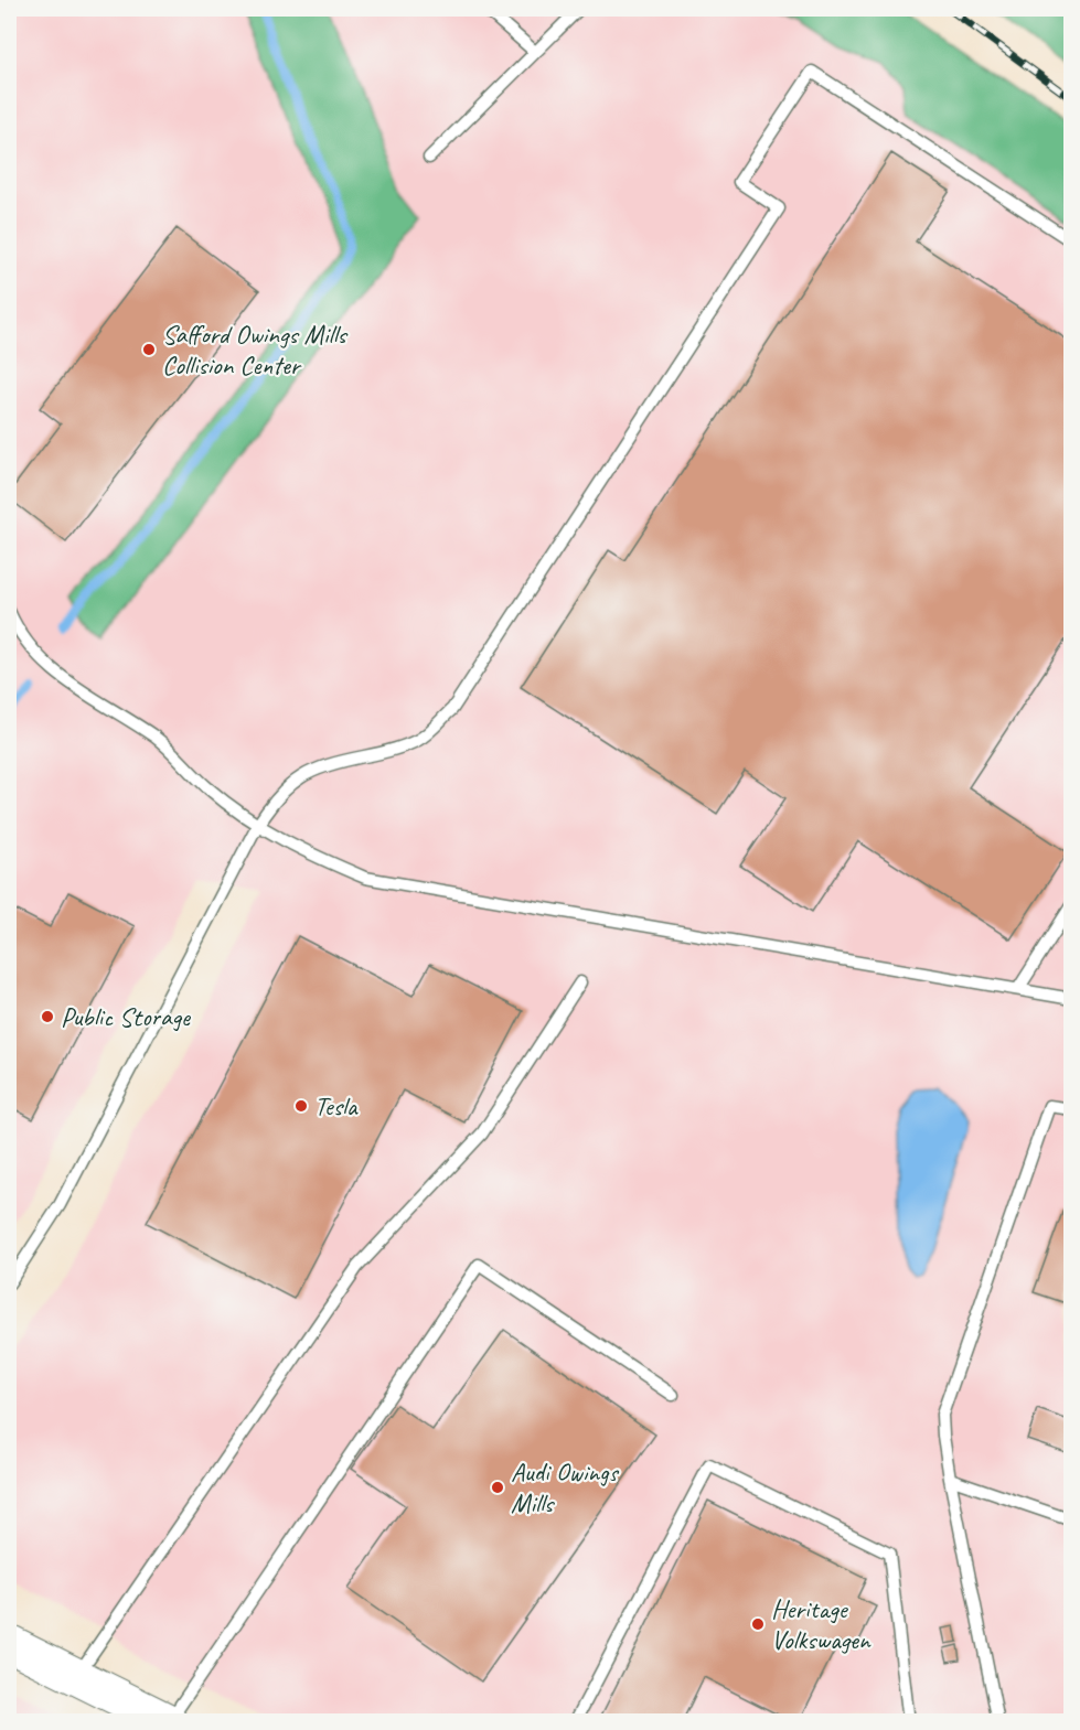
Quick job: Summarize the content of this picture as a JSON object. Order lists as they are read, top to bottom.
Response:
{
  "places": [
    "Safford Owings Mills Collision Center",
    "Public Storage",
    "Tesla",
    "Audi Owings Mills",
    "Heritage Volkswagen"
  ]
}
